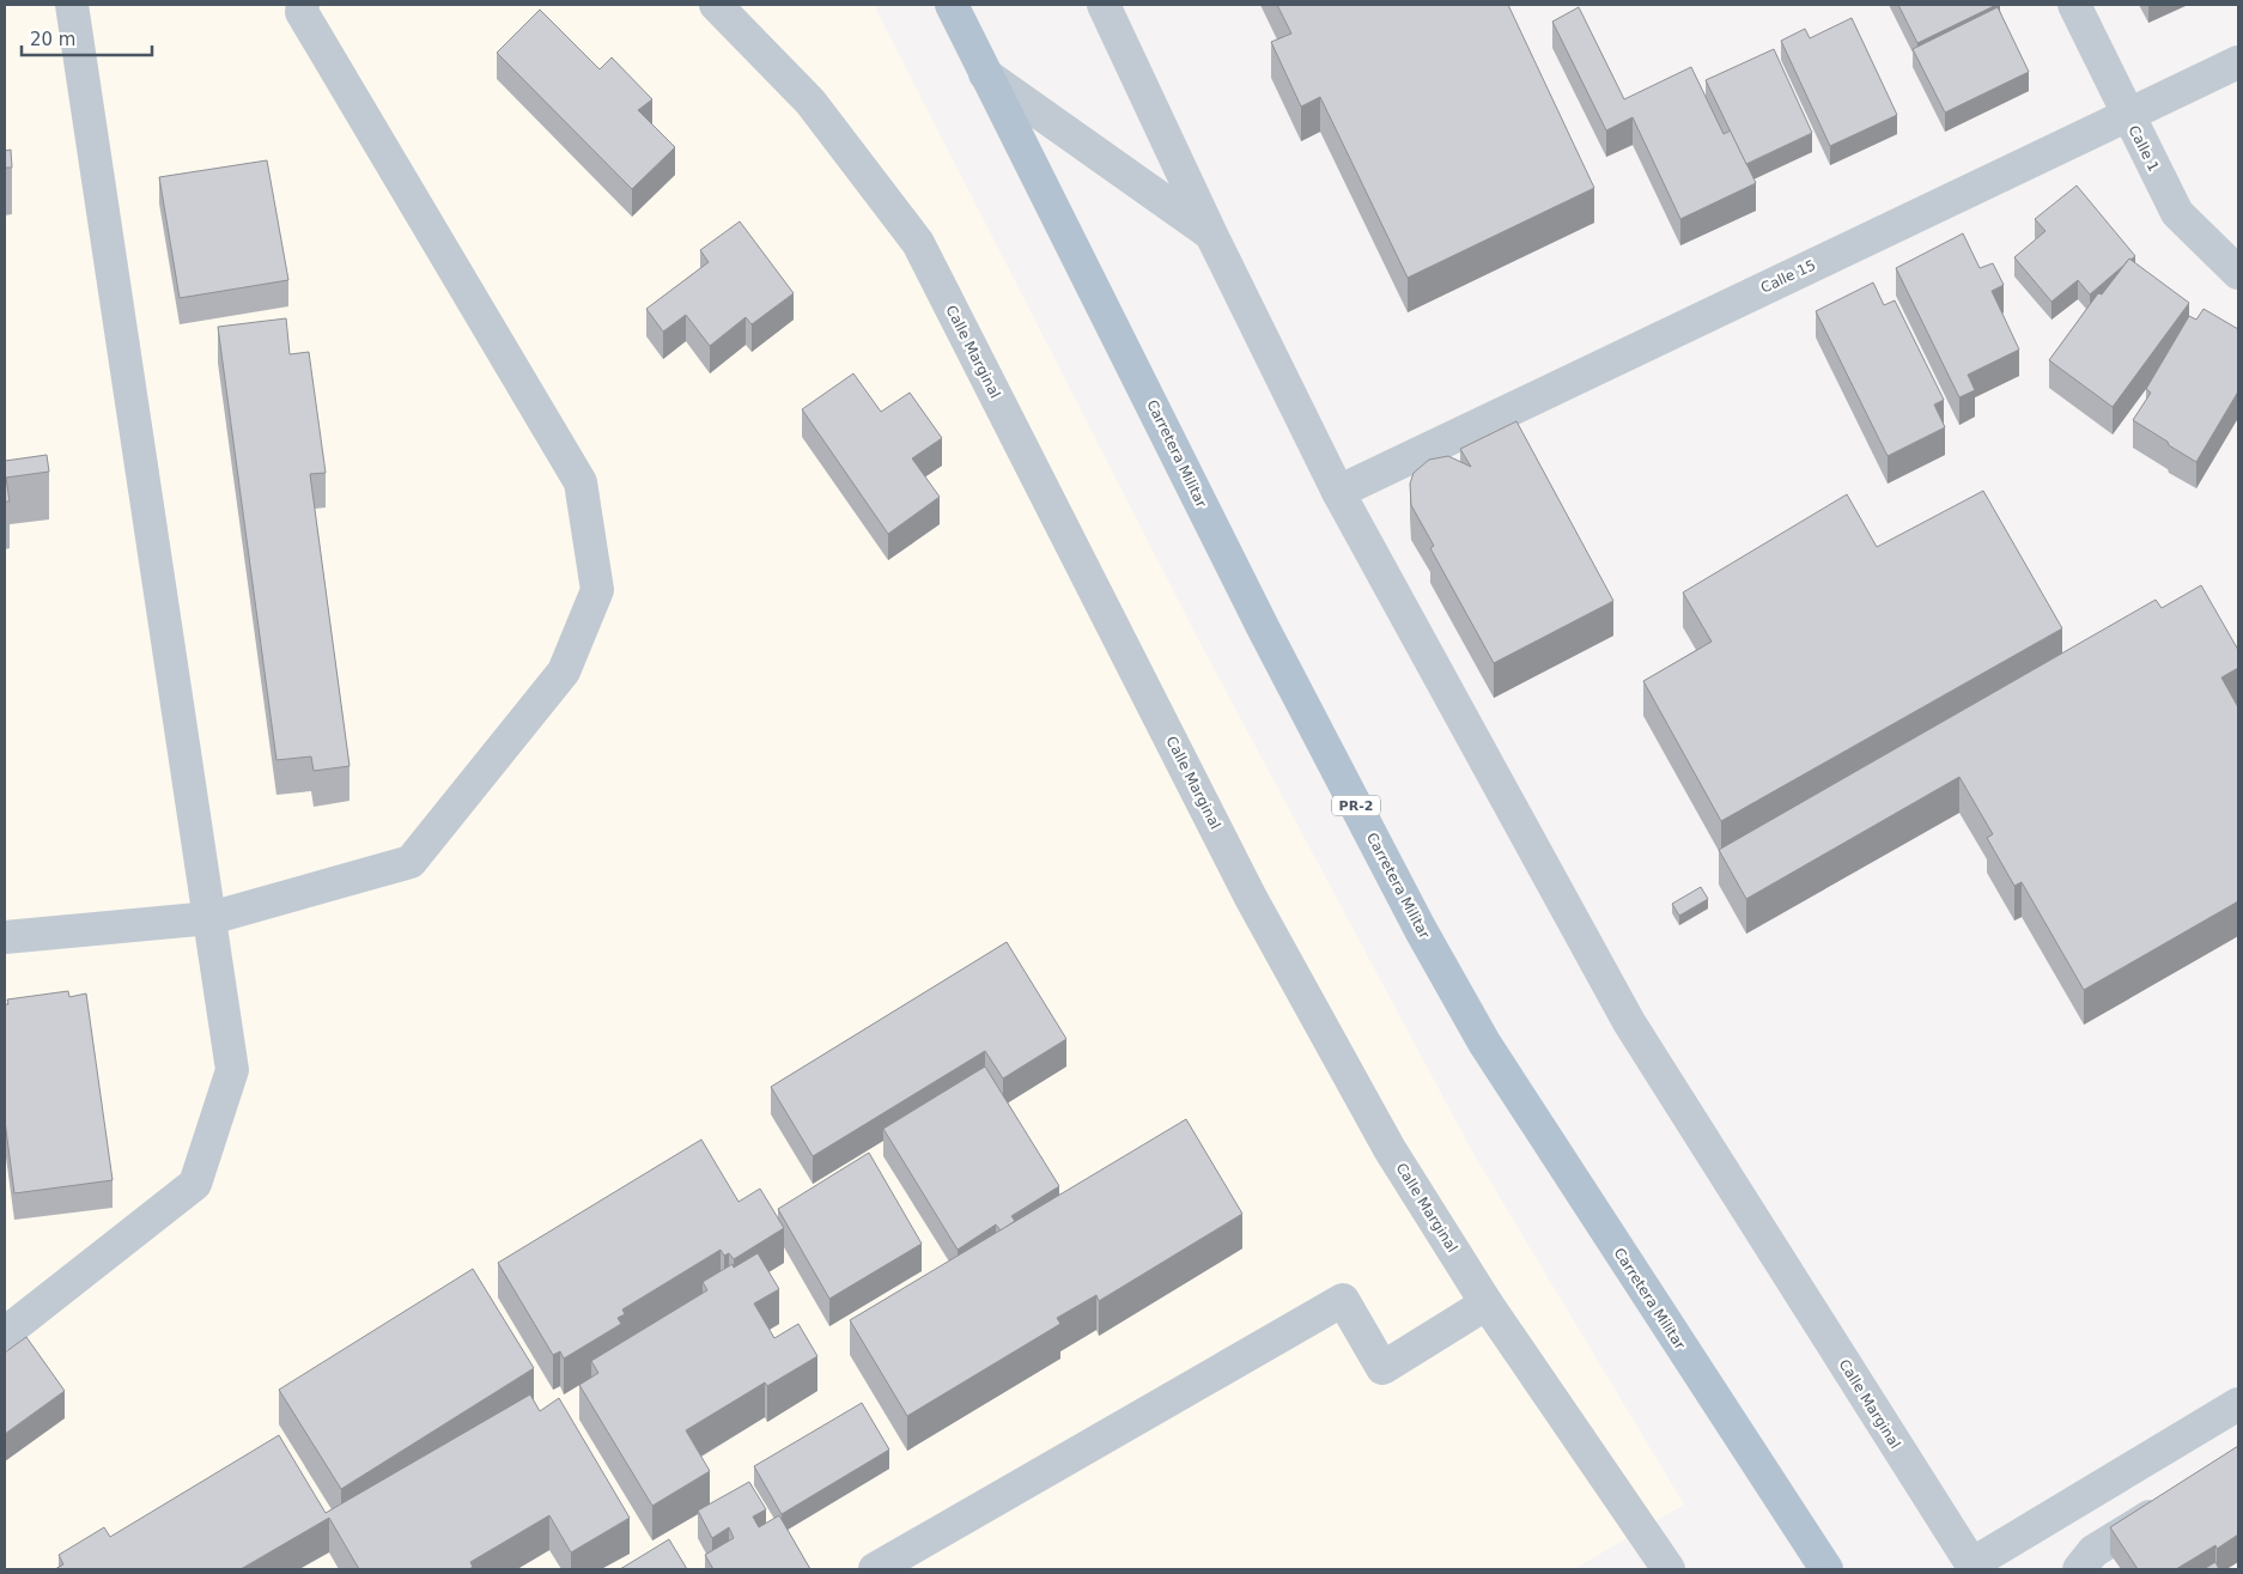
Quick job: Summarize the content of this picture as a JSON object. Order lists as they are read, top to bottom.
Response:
{
  "streets": {
    "main road": ["Carretera Militar", "PR-2"],
    "street": ["Calle 1", "Calle 15", "Calle Marginal"]
  },
  "crossings": [
    ["Calle 1", "Calle 15"],
    ["Calle 15", "Calle Marginal"]
  ],
  "scale_bar": "20 m"
}
